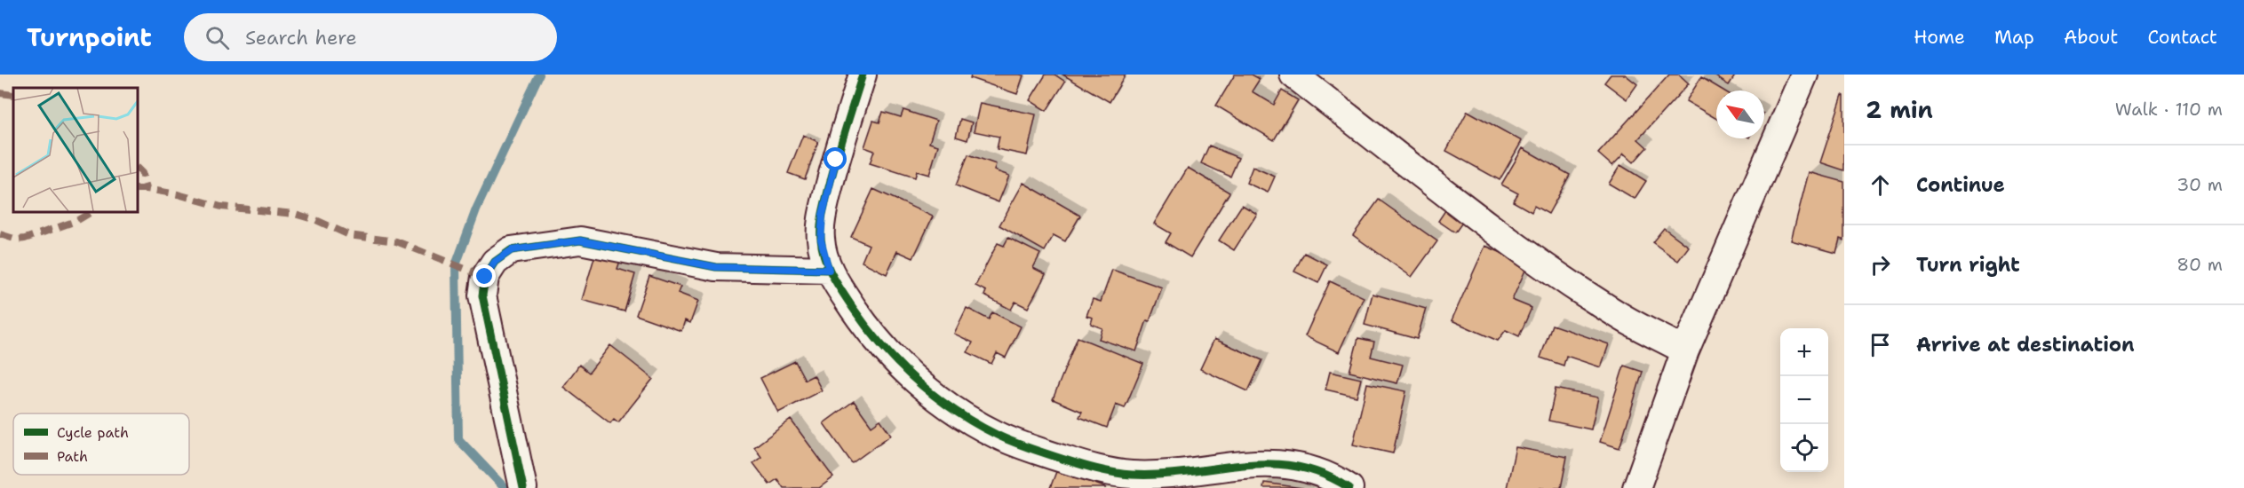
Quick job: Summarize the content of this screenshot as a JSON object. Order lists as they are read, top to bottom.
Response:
{
  "legend": ["Cycle path", "Path"],
  "north": "top left",
  "page": {
    "header": "Turnpoint",
    "search": "Search here",
    "nav": [
      "Home",
      "Map",
      "About",
      "Contact"
    ],
    "heading": ["2 min", "Walk · 110 m"],
    "list": [
      ["Continue", "30 m"],
      ["Turn right", "80 m"],
      "Arrive at destination"
    ],
    "map_buttons": ["+", "−"]
  }
}
